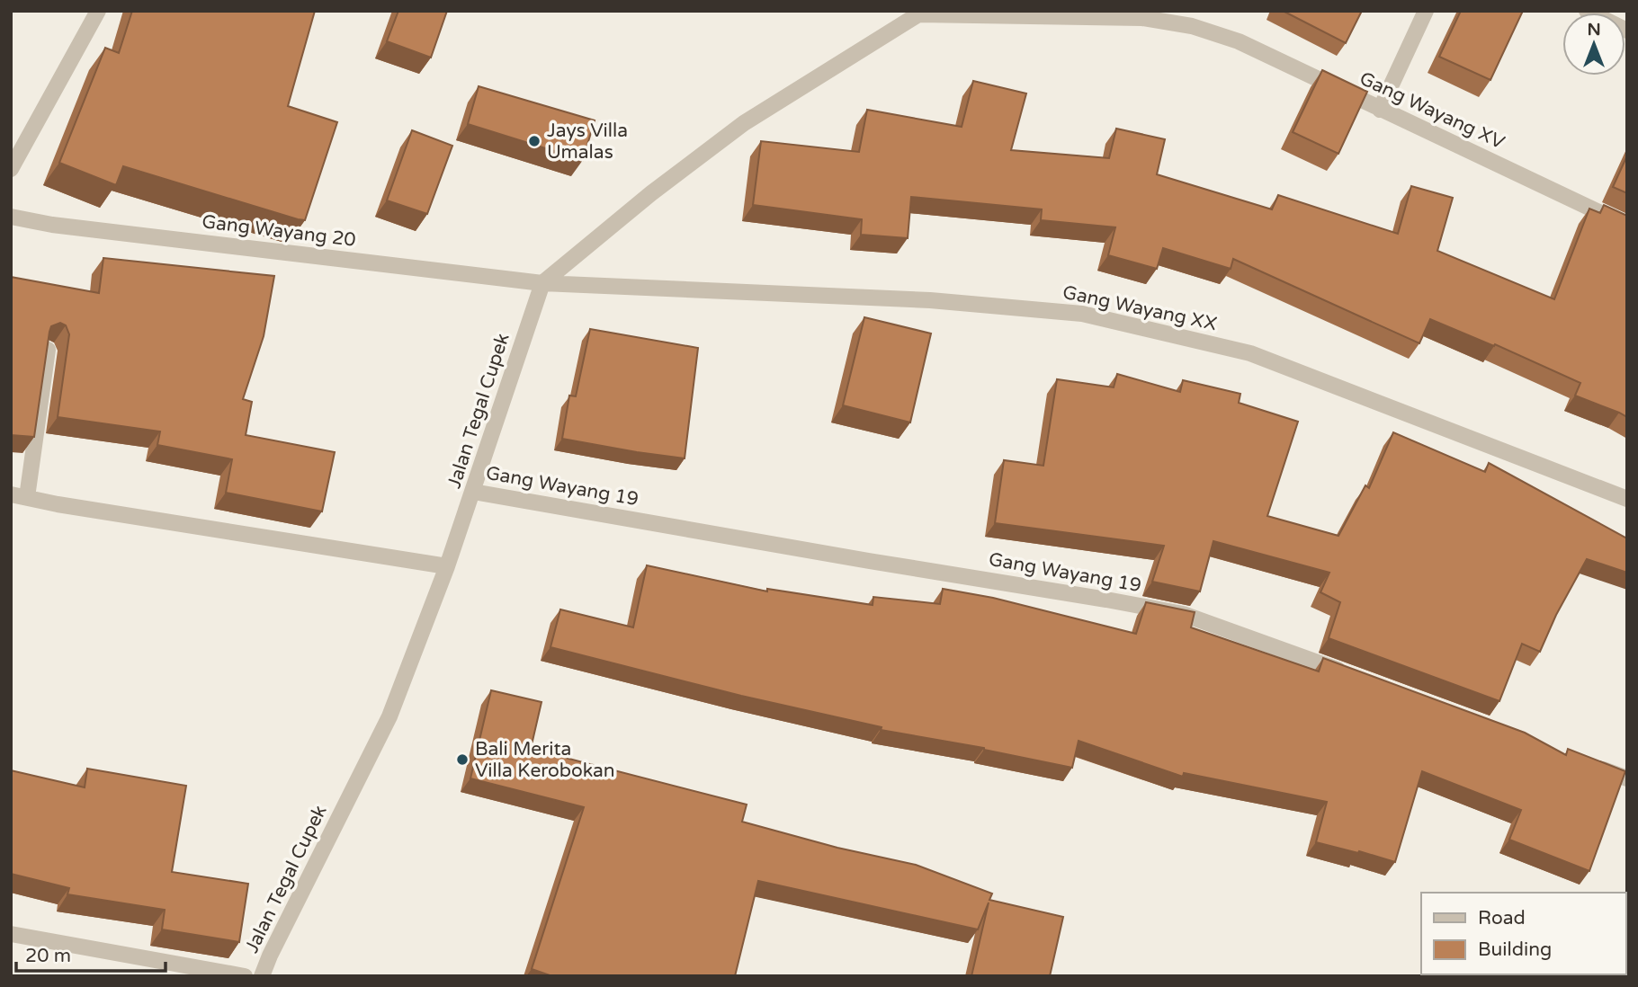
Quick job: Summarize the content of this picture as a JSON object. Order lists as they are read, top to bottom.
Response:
{
  "streets": {
    "street": [
      "Gang Wayang XV",
      "Gang Wayang 20",
      "Gang Wayang XX",
      "Jalan Tegal Cupek",
      "Gang Wayang 19"
    ]
  },
  "crossings": [
    ["Gang Wayang 20", "Gang Wayang XX"],
    ["Gang Wayang 20", "Jalan Tegal Cupek"],
    ["Gang Wayang XX", "Jalan Tegal Cupek"],
    ["Jalan Tegal Cupek", "Gang Wayang 19"]
  ],
  "places": ["Jays Villa Umalas", "Bali Merita Villa Kerobokan"],
  "legend": ["Road", "Building"],
  "scale_bar": "20 m",
  "north": "top"
}
